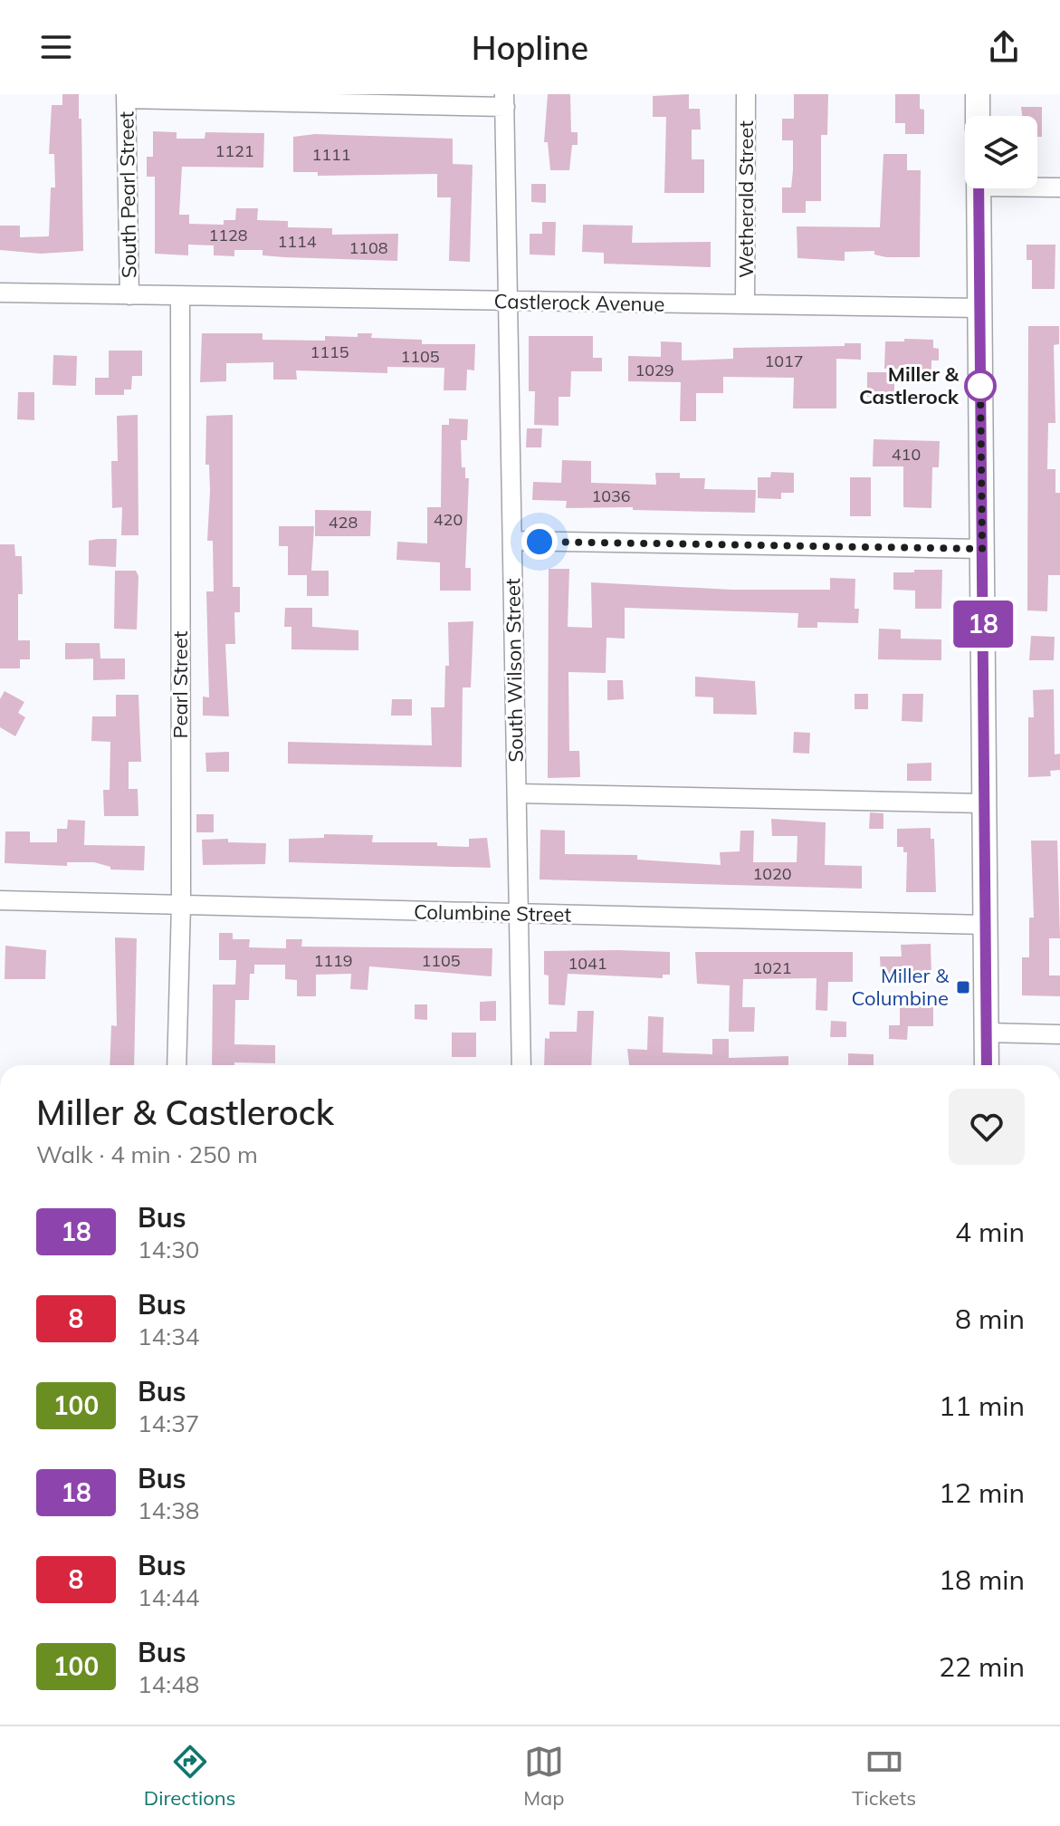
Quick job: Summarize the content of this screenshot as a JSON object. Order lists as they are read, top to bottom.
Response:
{
  "streets": {
    "street": [
      "South Pearl Street",
      "Wetherald Street",
      "Castlerock Avenue",
      "South Wilson Street",
      "Pearl Street",
      "Columbine Street"
    ]
  },
  "crossings": [
    ["South Pearl Street", "Castlerock Avenue"],
    ["Wetherald Street", "Castlerock Avenue"],
    ["Castlerock Avenue", "South Wilson Street"],
    ["Castlerock Avenue", "Pearl Street"],
    ["South Wilson Street", "Columbine Street"],
    ["Pearl Street", "Columbine Street"]
  ],
  "places": {
    "other": ["Miller & Castlerock"],
    "transit": ["Miller & Columbine"]
  },
  "lines": ["bus line 18"],
  "house_numbers": [
    "1121",
    "1111",
    "1128",
    "1114",
    "1108",
    "1115",
    "1105",
    "1017",
    "1029",
    "410",
    "1036",
    "420",
    "428",
    "1020",
    "1119",
    "1105",
    "1041",
    "1021"
  ],
  "page": {
    "header": "Hopline",
    "on_map": "18",
    "heading": ["Miller & Castlerock", "Walk · 4 min · 250 m"],
    "list": [
      {
        "mark": "18",
        "name": "Bus",
        "note": "14:30",
        "value": "4 min"
      },
      {
        "mark": "8",
        "name": "Bus",
        "note": "14:34",
        "value": "8 min"
      },
      {
        "mark": "100",
        "name": "Bus",
        "note": "14:37",
        "value": "11 min"
      },
      {
        "mark": "18",
        "name": "Bus",
        "note": "14:38",
        "value": "12 min"
      },
      {
        "mark": "8",
        "name": "Bus",
        "note": "14:44",
        "value": "18 min"
      },
      {
        "mark": "100",
        "name": "Bus",
        "note": "14:48",
        "value": "22 min"
      }
    ],
    "tabs": ["Directions", "Map", "Tickets"]
  }
}
